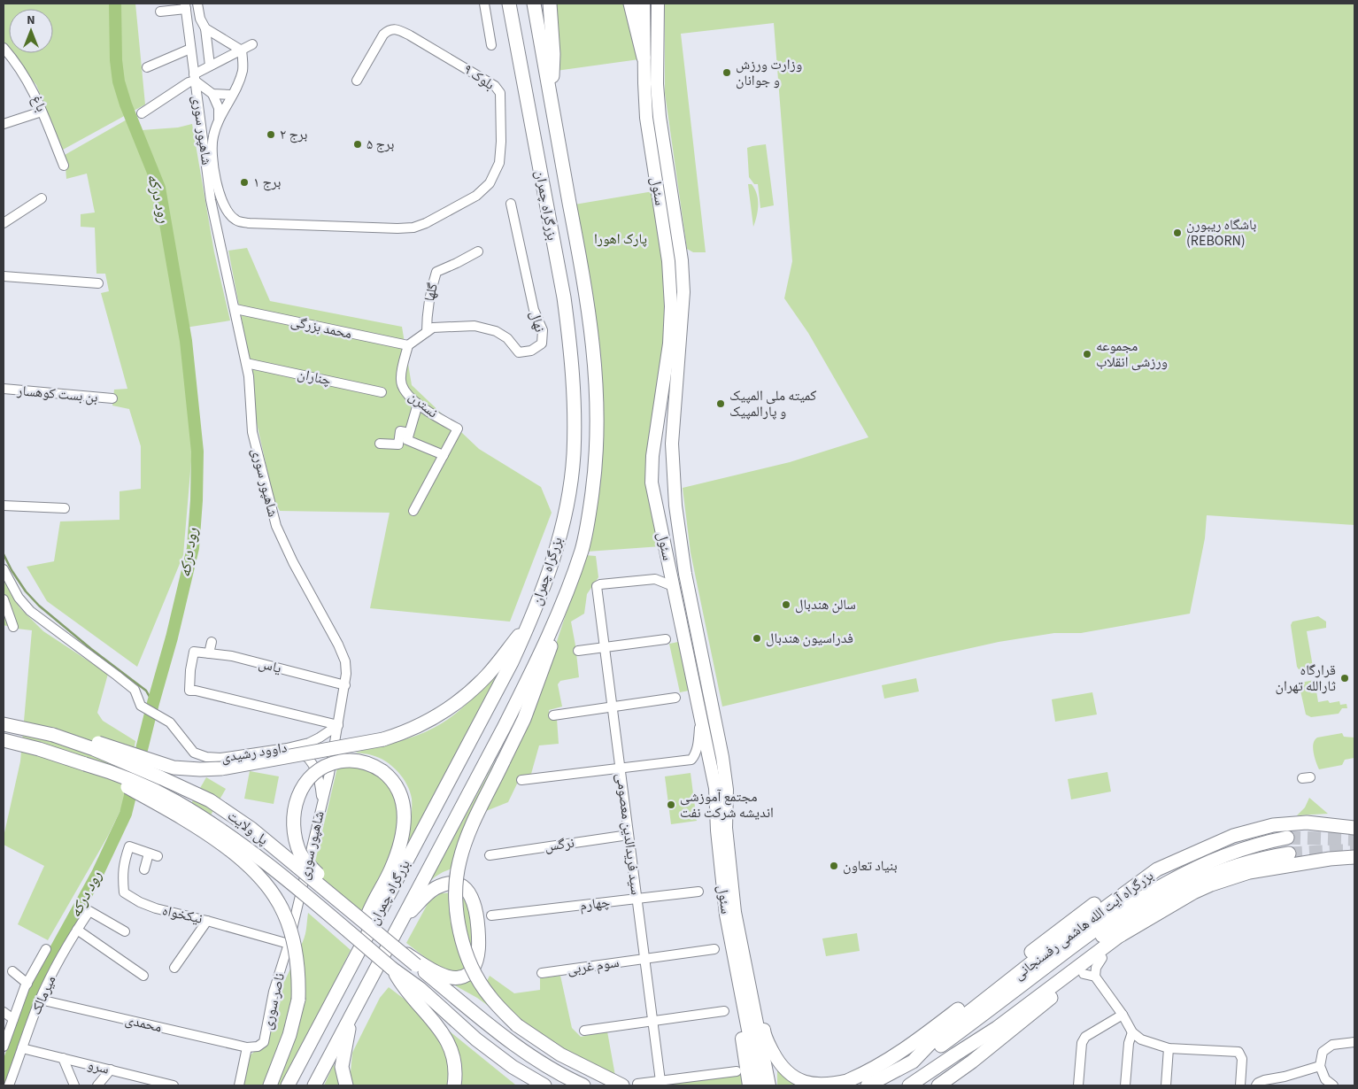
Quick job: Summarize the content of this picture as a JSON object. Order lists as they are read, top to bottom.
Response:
{
  "streets": {
    "highway": ["بزرگراه چمران", "پل ولایت", "بزرگراه آیت الله هاشمی رفسنجانی"],
    "main road": ["سئول"],
    "street": [
      "بلوک ۹",
      "باغ",
      "شاهپور سوری",
      "گلها",
      "نهال",
      "محمد بزرگی",
      "چناران",
      "بن بست کوهسار",
      "نسترن",
      "یاس",
      "داوود رشیدی",
      "سید فریدالدین معصومی",
      "نرگس",
      "چهارم",
      "نیکخواه",
      "سوم غربی",
      "میرمالک",
      "ناصر سوری",
      "محمدی",
      "سرو"
    ]
  },
  "crossings": [
    ["شاهپور سوری", "محمد بزرگی"],
    ["شاهپور سوری", "چناران"],
    ["شاهپور سوری", "یاس"],
    ["شاهپور سوری", "داوود رشیدی"],
    ["شاهپور سوری", "نیکخواه"],
    ["شاهپور سوری", "ناصر سوری"],
    ["سئول", "سید فریدالدین معصومی"],
    ["گلها", "نهال"],
    ["نهال", "محمد بزرگی"],
    ["نهال", "نسترن"],
    ["محمد بزرگی", "نسترن"],
    ["یاس", "داوود رشیدی"],
    ["سید فریدالدین معصومی", "نرگس"],
    ["سید فریدالدین معصومی", "چهارم"],
    ["سید فریدالدین معصومی", "سوم غربی"],
    ["نیکخواه", "ناصر سوری"],
    ["میرمالک", "محمدی"],
    ["میرمالک", "سرو"],
    ["ناصر سوری", "محمدی"]
  ],
  "water": ["رود درکه"],
  "parks": ["پارک اهورا"],
  "places": [
    "وزارت ورزش و جوانان",
    "برج ۲",
    "برج ۵",
    "برج ۱",
    "باشگاه ریبورن (REBORN)",
    "مجموعه ورزشی انقلاب",
    "کمیته ملی المپیک و پارالمپیک",
    "سالن هندبال",
    "فدراسیون هندبال",
    "قرارگاه ثارالله تهران",
    "مجتمع آموزشی اندیشه شرکت نفت",
    "بنیاد تعاون"
  ],
  "north": "top"
}
